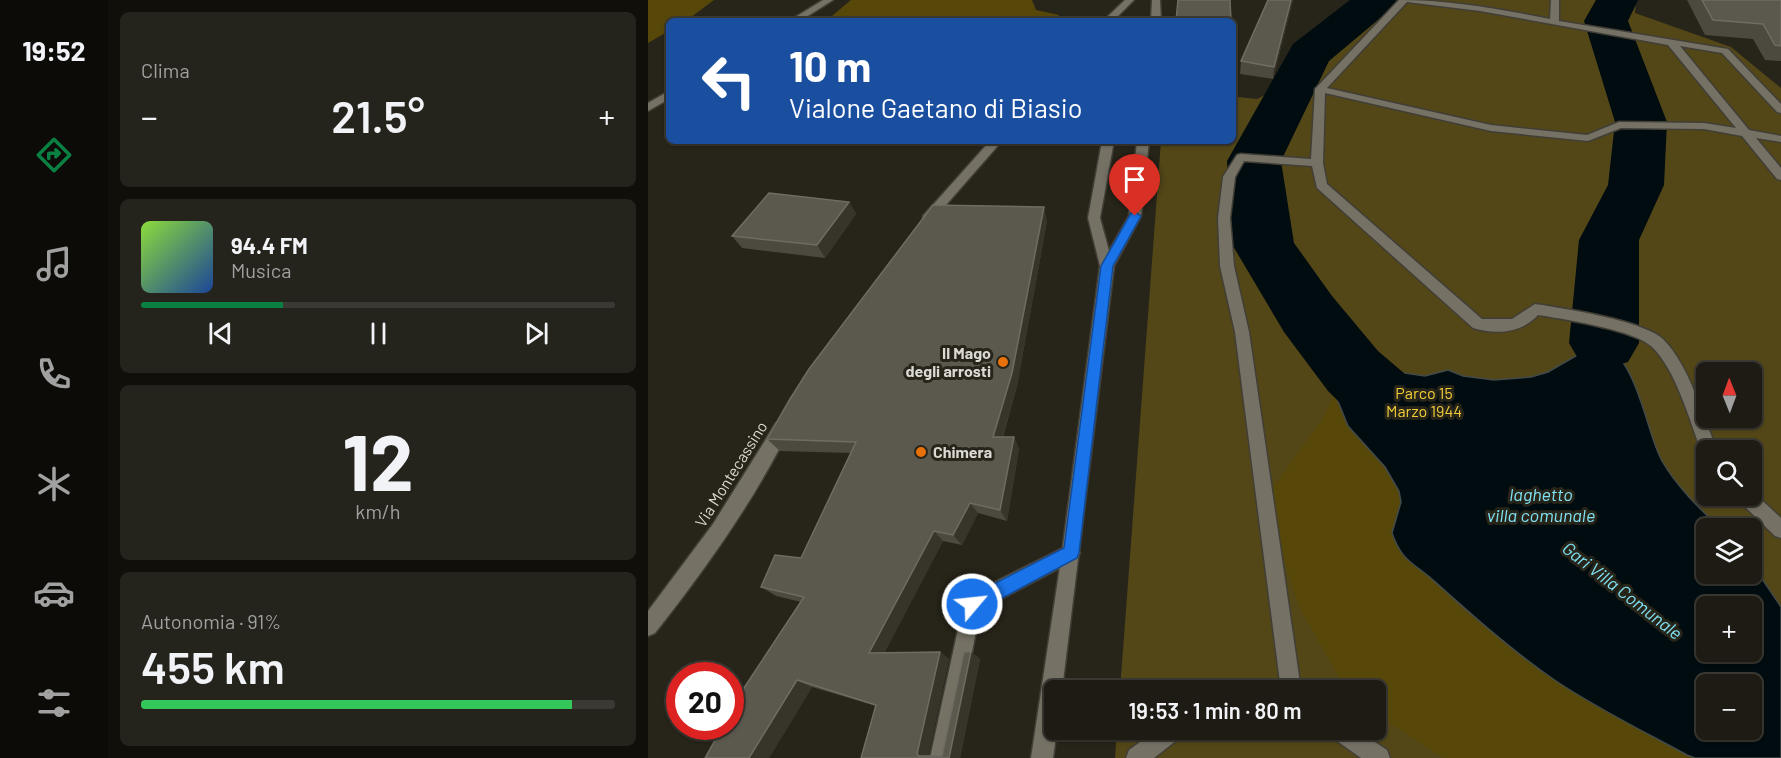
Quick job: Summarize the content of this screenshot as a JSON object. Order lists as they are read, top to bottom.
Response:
{
  "streets": {
    "street": ["Via Montecassino"]
  },
  "water": ["laghetto villa comunale", "Gari Villa Comunale"],
  "parks": ["Parco 15 Marzo 1944"],
  "places": ["Il Mago degli arrosti", "Chimera"],
  "north": "top",
  "page": {
    "tabs": "19:52",
    "tile": [
      "Clima",
      ["12", "km/h"],
      ["Autonomia · 91%", "455 km"]
    ],
    "turn": ["10 m", "Vialone Gaetano di Biasio"],
    "heat": ["−", "21.5°", "+"],
    "song": ["94.4 FM", "Musica"],
    "map_buttons": ["+", "−"],
    "limit": "20",
    "trip": "19:53 · 1 min · 80 m"
  }
}
